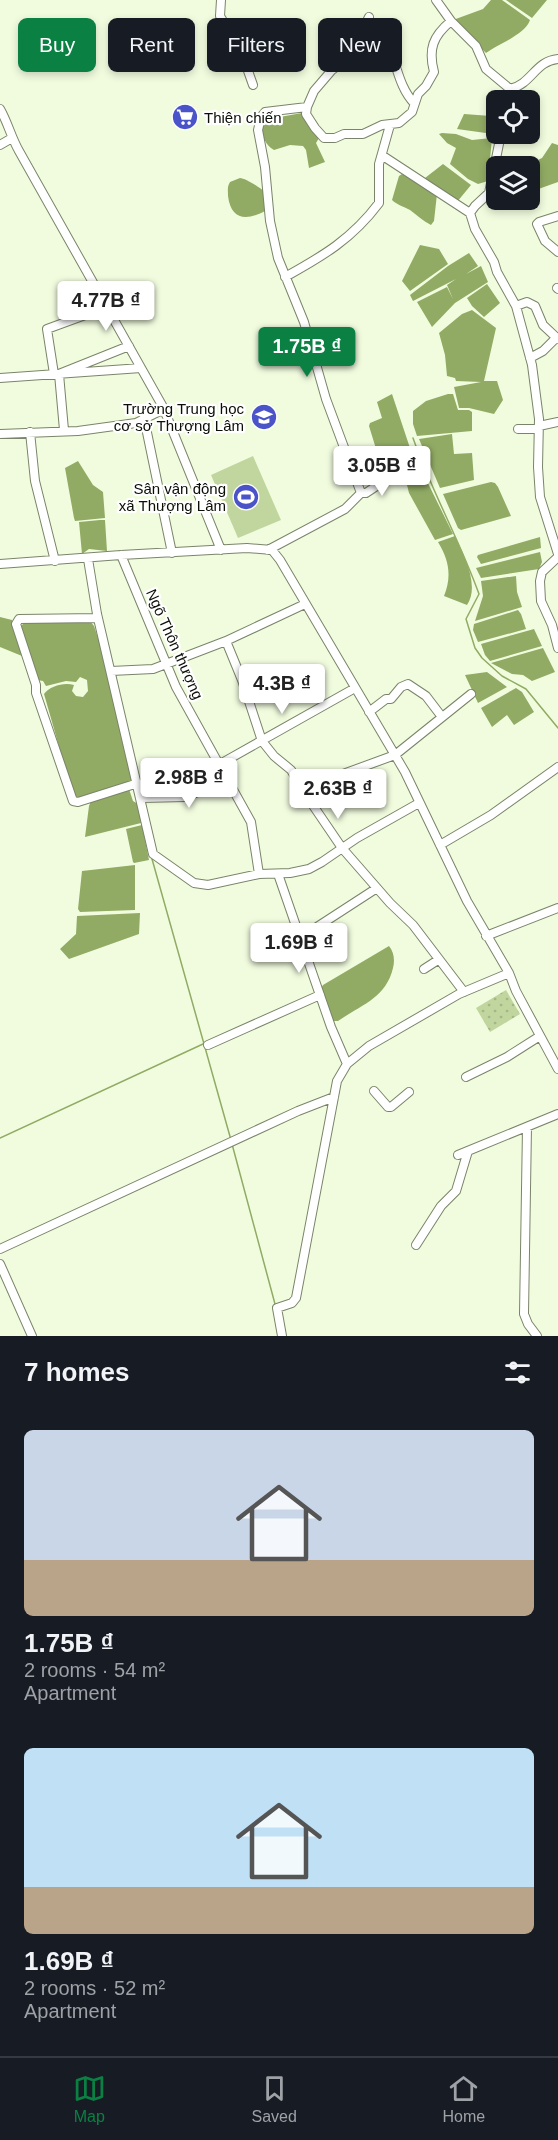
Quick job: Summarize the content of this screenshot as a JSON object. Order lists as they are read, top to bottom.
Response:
{
  "streets": {
    "street": ["Ngõ Thôn thượng"]
  },
  "places": {
    "supermarket": ["Thiện chiến"],
    "school or university": ["Trường Trung học cơ sở Thượng Lâm"],
    "sports": ["Sân vận động xã Thượng Lâm"]
  },
  "page": {
    "chip": [
      "Buy",
      "Rent",
      "Filters",
      "New"
    ],
    "price": [
      "4.77B ₫",
      "1.75B ₫",
      "3.05B ₫",
      "4.3B ₫",
      "2.98B ₫",
      "2.63B ₫",
      "1.69B ₫"
    ],
    "heading": "7 homes",
    "list": [
      {
        "name": "1.75B ₫",
        "note": "2 rooms · 54 m² · Apartment"
      },
      {
        "name": "1.69B ₫",
        "note": "2 rooms · 52 m² · Apartment"
      }
    ],
    "tabs": ["Map", "Saved", "Home"]
  }
}
